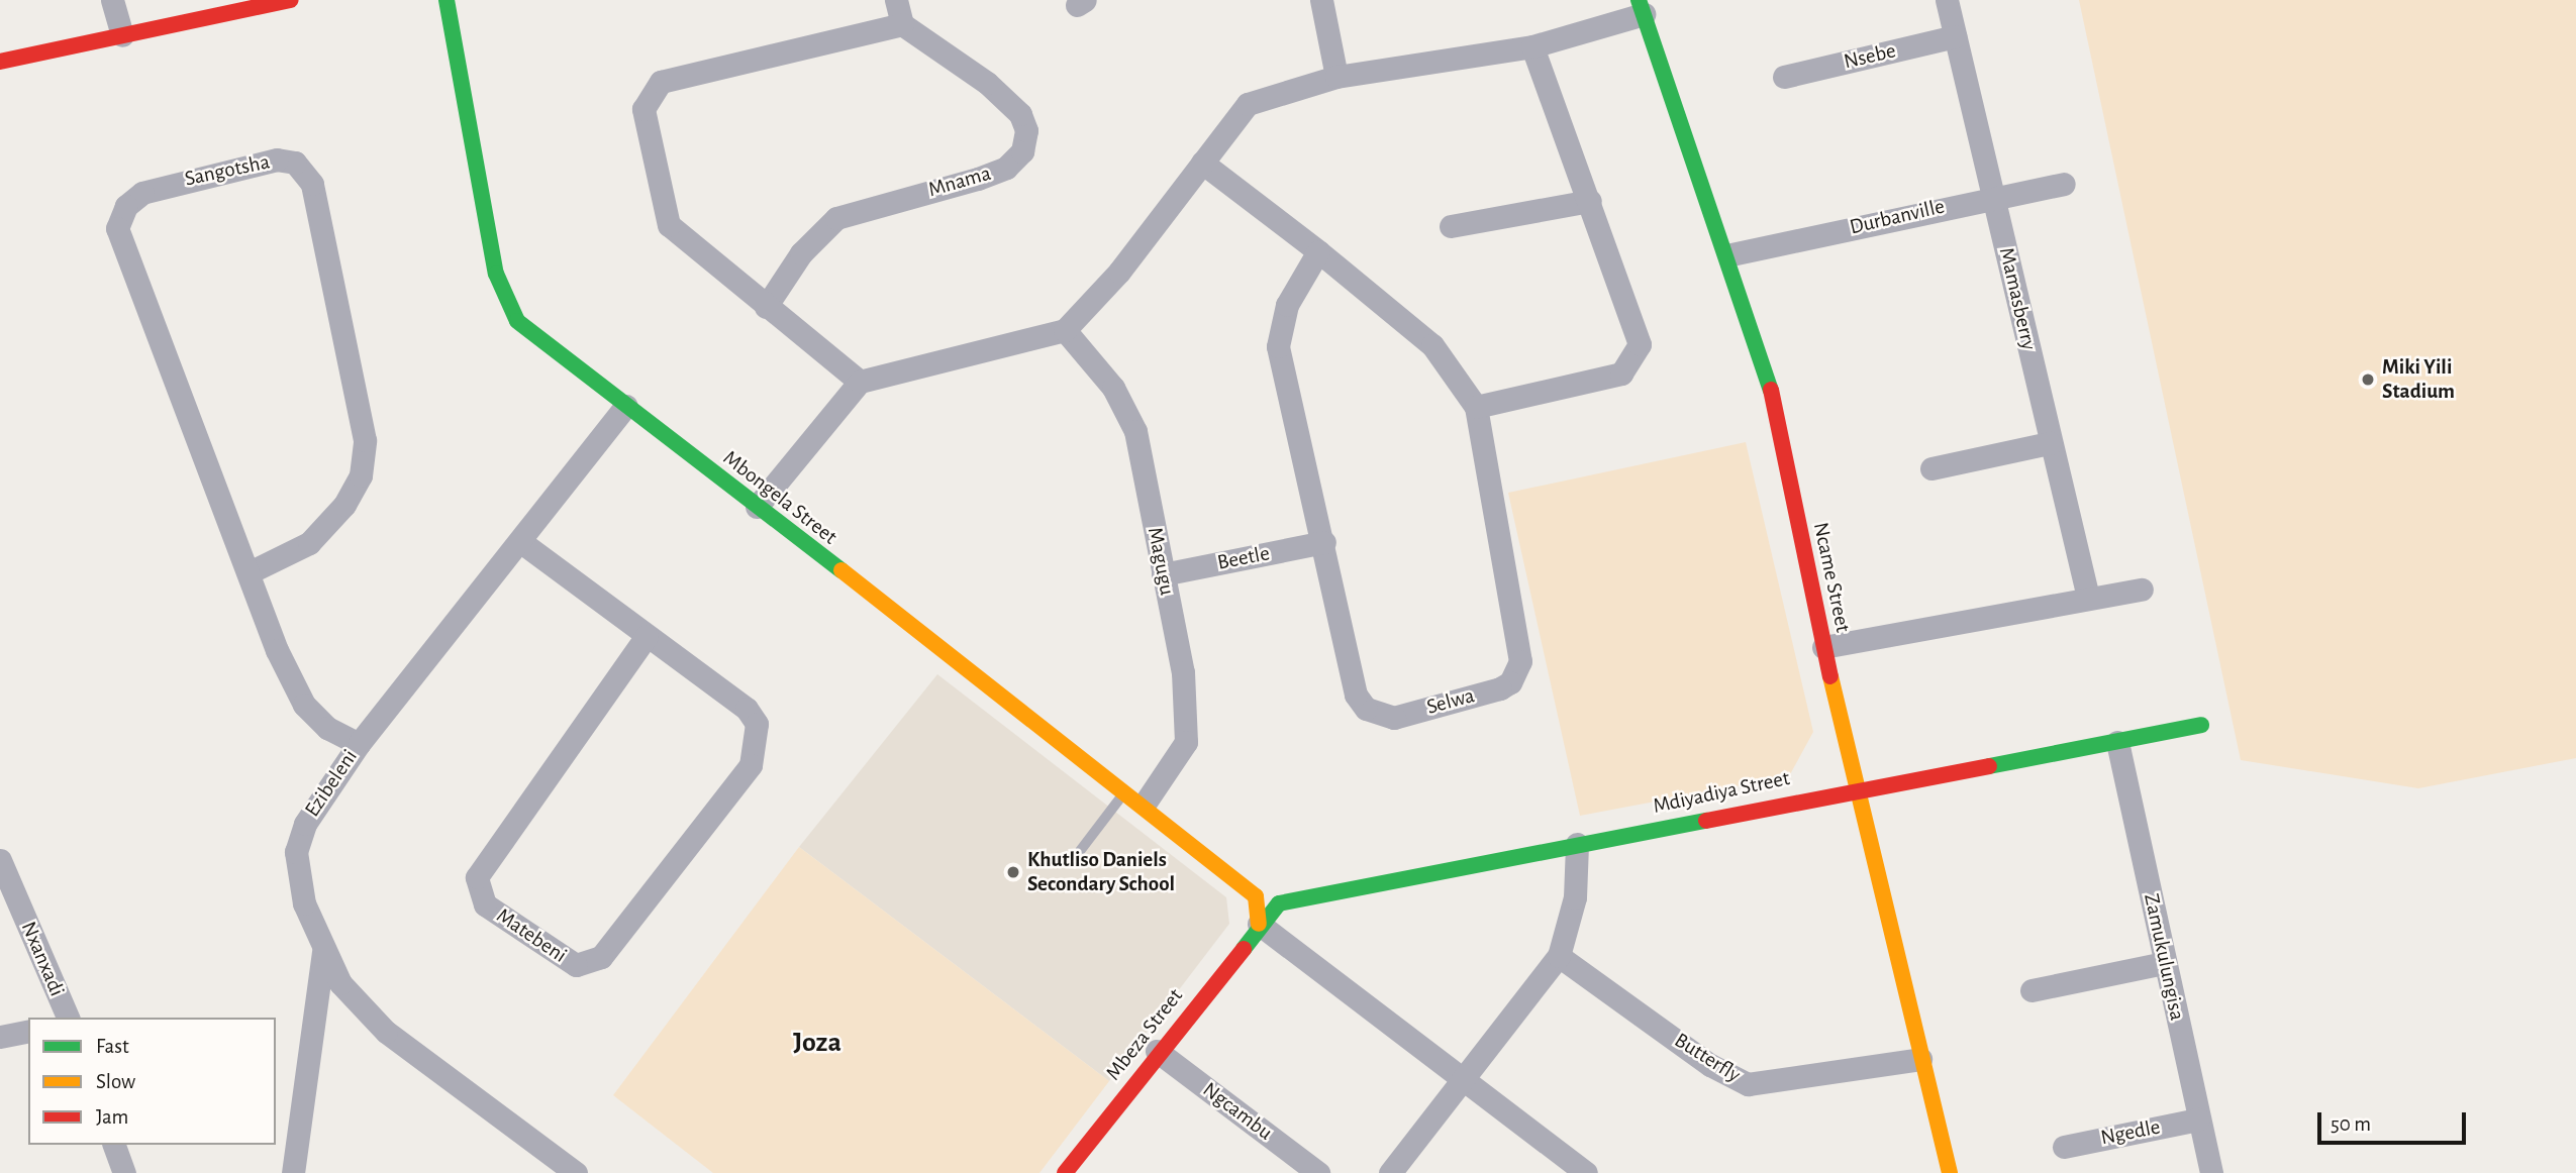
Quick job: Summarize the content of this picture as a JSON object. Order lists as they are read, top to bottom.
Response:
{
  "streets": {
    "street": [
      "Nsebe",
      "Sangotsha",
      "Mnama",
      "Durbanville",
      "Mamasberry",
      "Mbongela Street",
      "Beetle",
      "Magugu",
      "Ncame Street",
      "Selwa",
      "Ezibeleni",
      "Mdiyadiya Street",
      "Matebeni",
      "Zamukulungisa",
      "Nxanxadi",
      "Mbeza Street",
      "Butterfly",
      "Ngcambu",
      "Ngedle"
    ]
  },
  "crossings": [
    ["Nsebe", "Mamasberry"],
    ["Sangotsha", "Ezibeleni"],
    ["Durbanville", "Mamasberry"],
    ["Durbanville", "Ncame Street"],
    ["Mbongela Street", "Magugu"],
    ["Mbongela Street", "Ezibeleni"],
    ["Mbongela Street", "Mdiyadiya Street"],
    ["Mbongela Street", "Mbeza Street"],
    ["Beetle", "Magugu"],
    ["Beetle", "Selwa"],
    ["Ncame Street", "Mdiyadiya Street"],
    ["Ncame Street", "Butterfly"],
    ["Ezibeleni", "Matebeni"],
    ["Mdiyadiya Street", "Zamukulungisa"],
    ["Mdiyadiya Street", "Mbeza Street"],
    ["Zamukulungisa", "Ngedle"],
    ["Mbeza Street", "Ngcambu"]
  ],
  "districts": ["Joza"],
  "places": ["Miki Yili Stadium", "Khutliso Daniels Secondary School"],
  "legend": ["Fast", "Slow", "Jam"],
  "scale_bar": "50 m"
}
